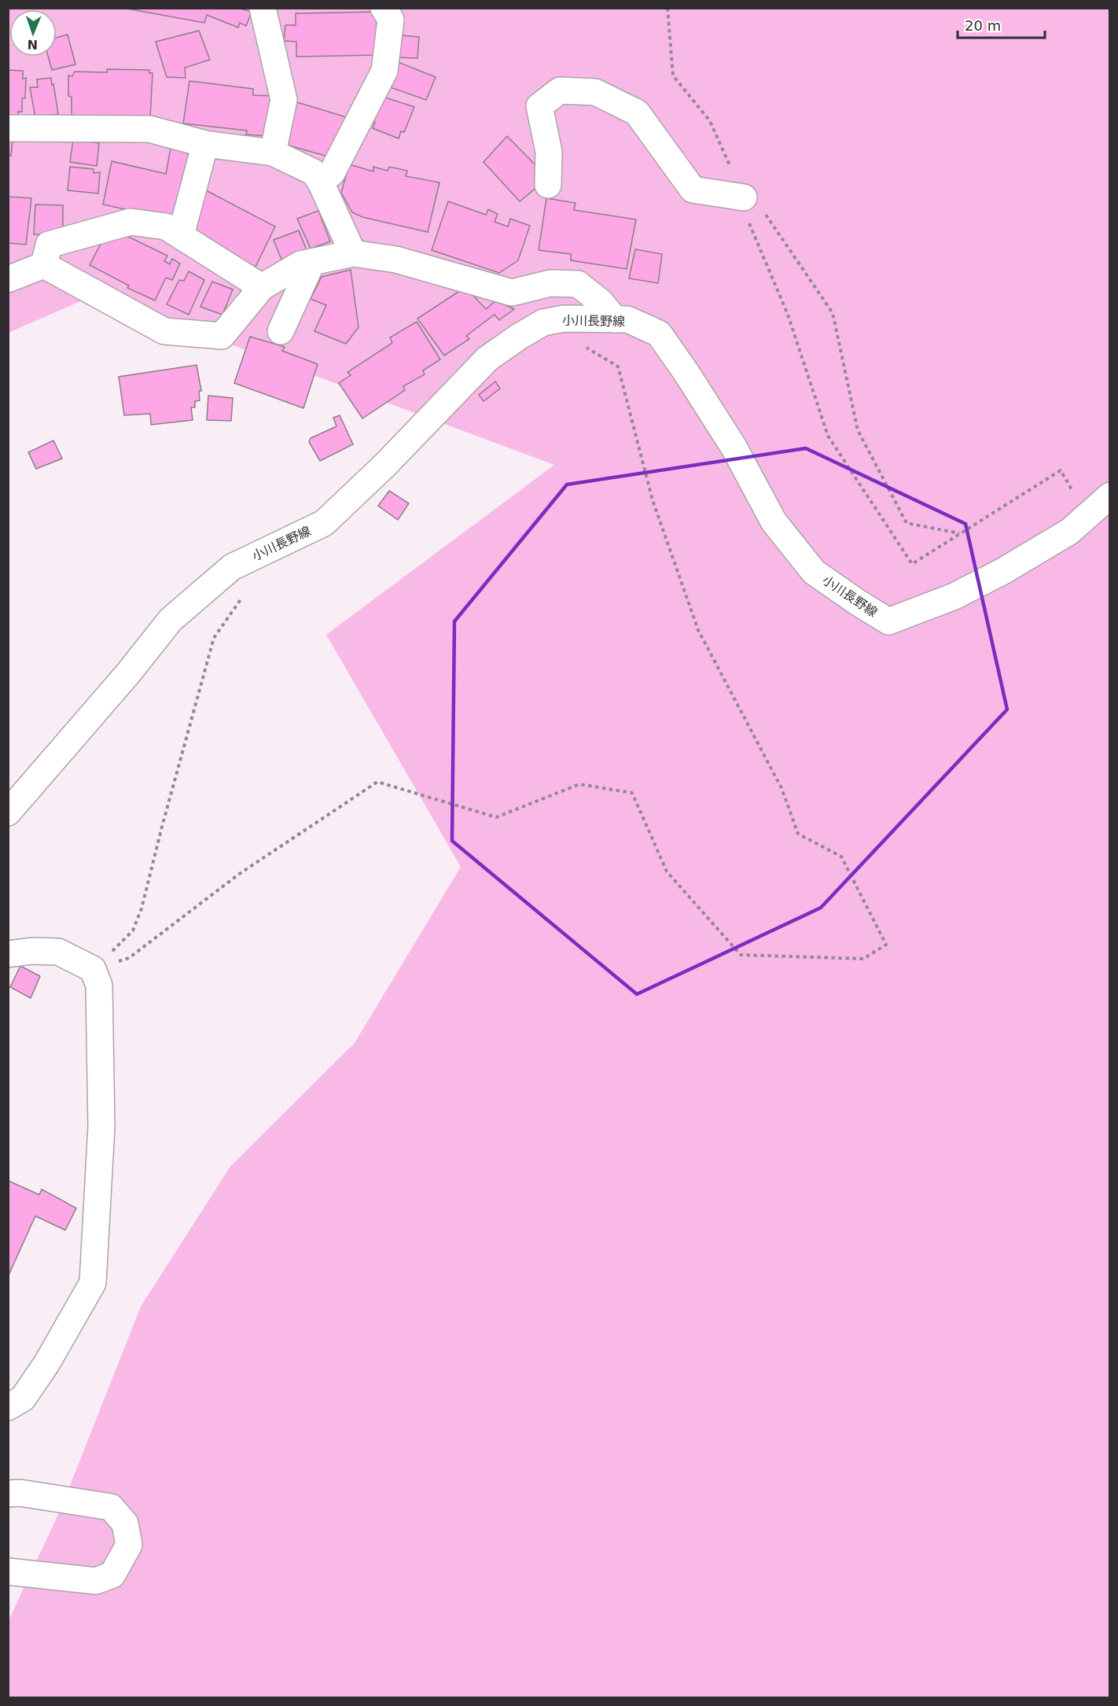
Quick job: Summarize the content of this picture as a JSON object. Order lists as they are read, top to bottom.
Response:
{
  "streets": {
    "street": ["小川長野線"]
  },
  "scale_bar": "20 m",
  "north": "bottom"
}
